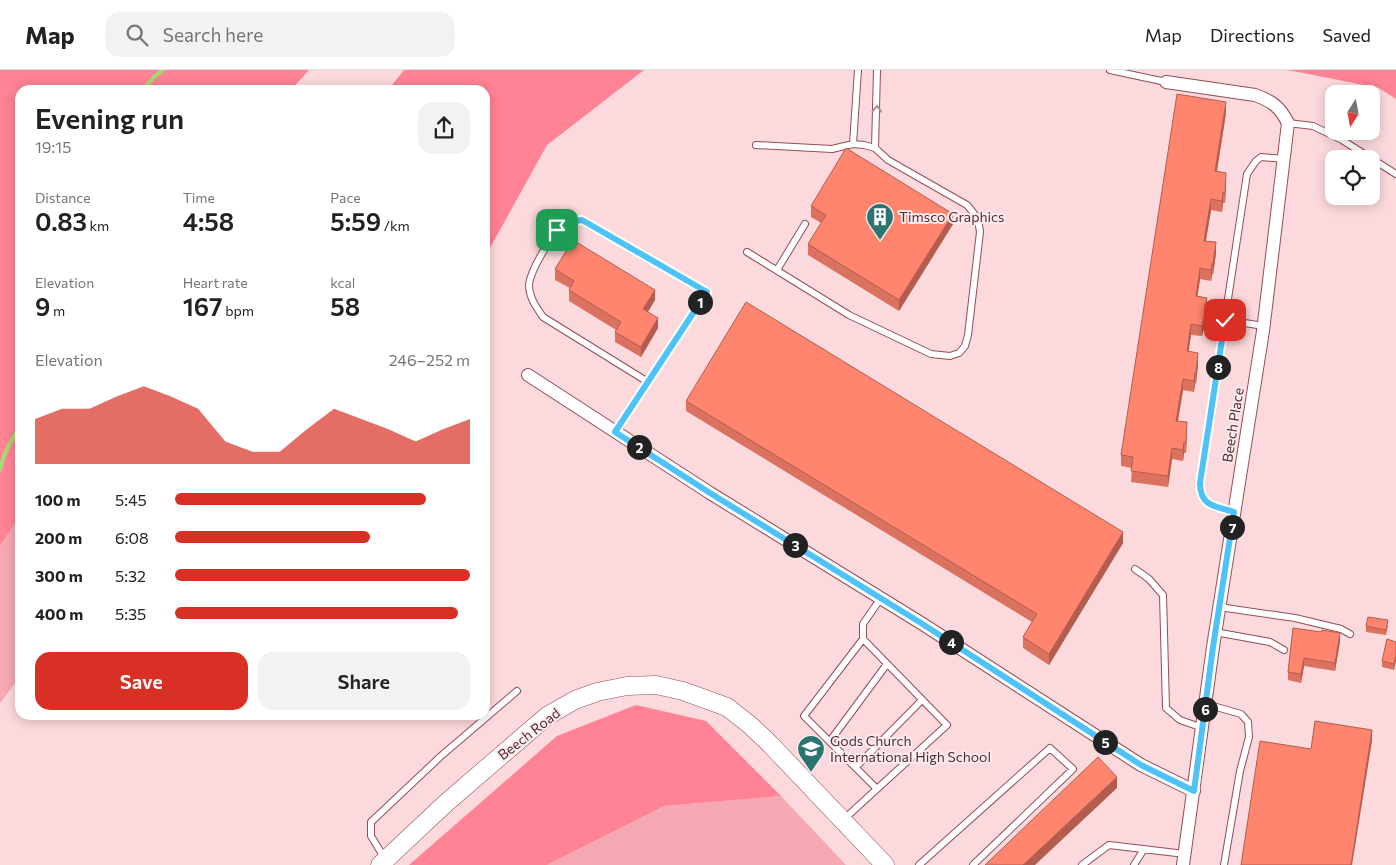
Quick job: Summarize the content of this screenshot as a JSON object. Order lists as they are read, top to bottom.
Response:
{
  "streets": {
    "street": ["Beech Place", "Beech Road"]
  },
  "places": {
    "building": ["Timsco Graphics"],
    "school or university": ["Gods Church International High School"]
  },
  "north": "bottom",
  "page": {
    "header": "Map",
    "search": "Search here",
    "nav": ["Map", "Directions", "Saved"],
    "heading": ["Evening run", "19:15"],
    "stats": [
      ["Distance", "0.83 km"],
      ["Time", "4:58"],
      ["Pace", "5:59 /km"],
      ["Elevation", "9 m"],
      ["Heart rate", "167 bpm"],
      ["kcal", "58"]
    ],
    "pins": [
      "1",
      "8",
      "2",
      "7",
      "3",
      "4",
      "6",
      "5"
    ],
    "chart": ["Elevation", "246–252 m"],
    "list": [
      {
        "name": "100 m",
        "note": "5:45"
      },
      {
        "name": "200 m",
        "note": "6:08"
      },
      {
        "name": "300 m",
        "note": "5:32"
      },
      {
        "name": "400 m",
        "note": "5:35"
      }
    ],
    "buttons": ["Save", "Share"]
  }
}
